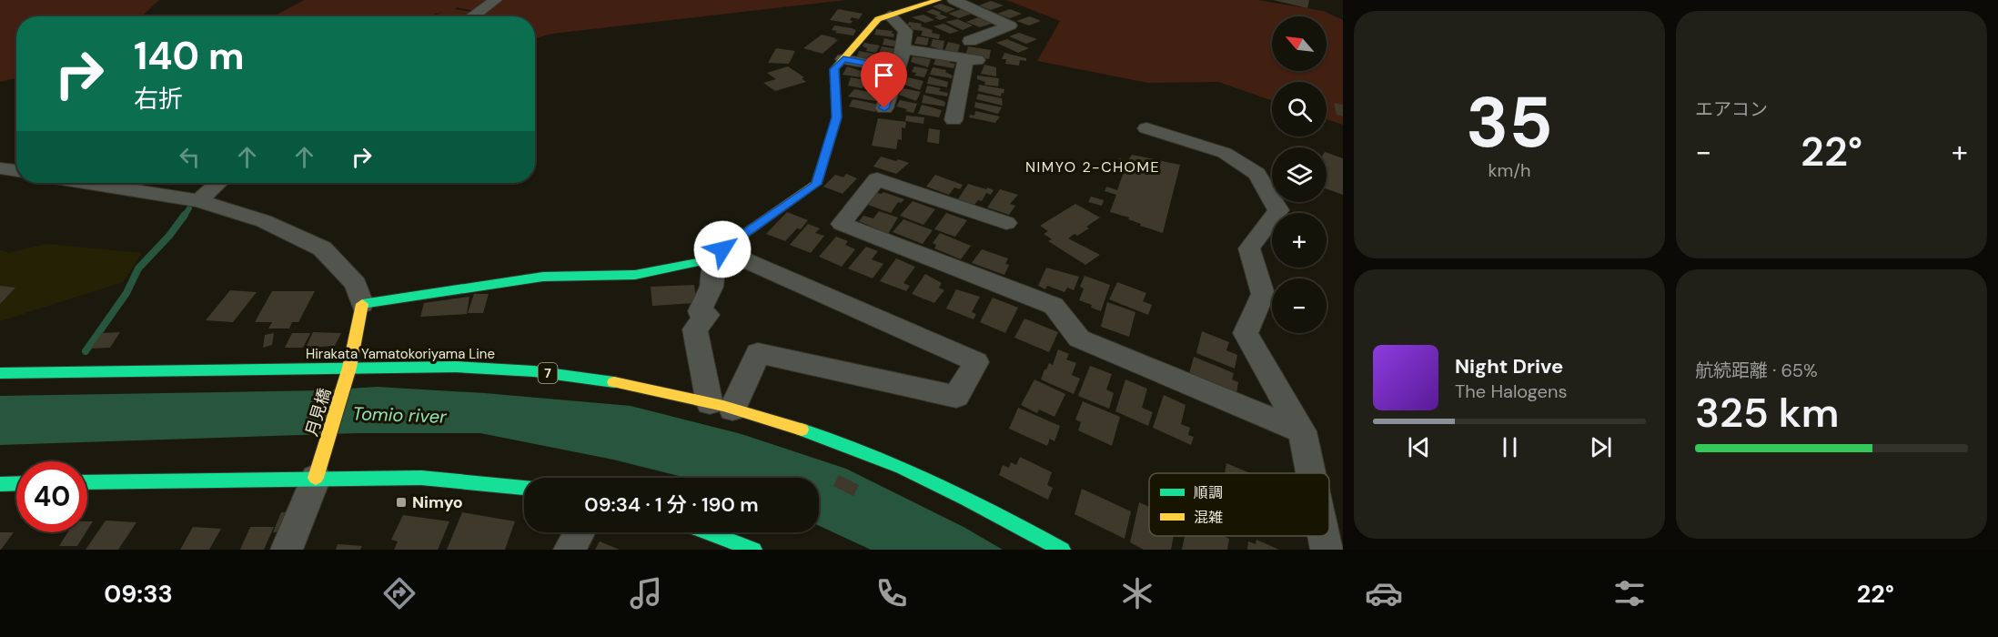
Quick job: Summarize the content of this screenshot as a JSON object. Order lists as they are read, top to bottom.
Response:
{
  "streets": {
    "main road": ["Hirakata Yamatokoriyama Line", "7", "月見橋"]
  },
  "crossings": [
    ["Hirakata Yamatokoriyama Line", "月見橋"]
  ],
  "districts": ["NIMYO 2-CHOME"],
  "water": ["Tomio river"],
  "places": {
    "transit": ["Nimyo"]
  },
  "legend": ["順調", "混雑"],
  "north": "top left",
  "page": {
    "tile": [
      ["35", "km/h"],
      "エアコン",
      ["航続距離 · 65%", "325 km"]
    ],
    "map_buttons": ["+", "−"],
    "turn": ["140 m", "右折"],
    "heat": ["−", "22°", "+"],
    "song": ["Night Drive", "The Halogens"],
    "limit": "40",
    "trip": "09:34 · 1 分 · 190 m",
    "tabs": ["09:33", "22°"]
  }
}
